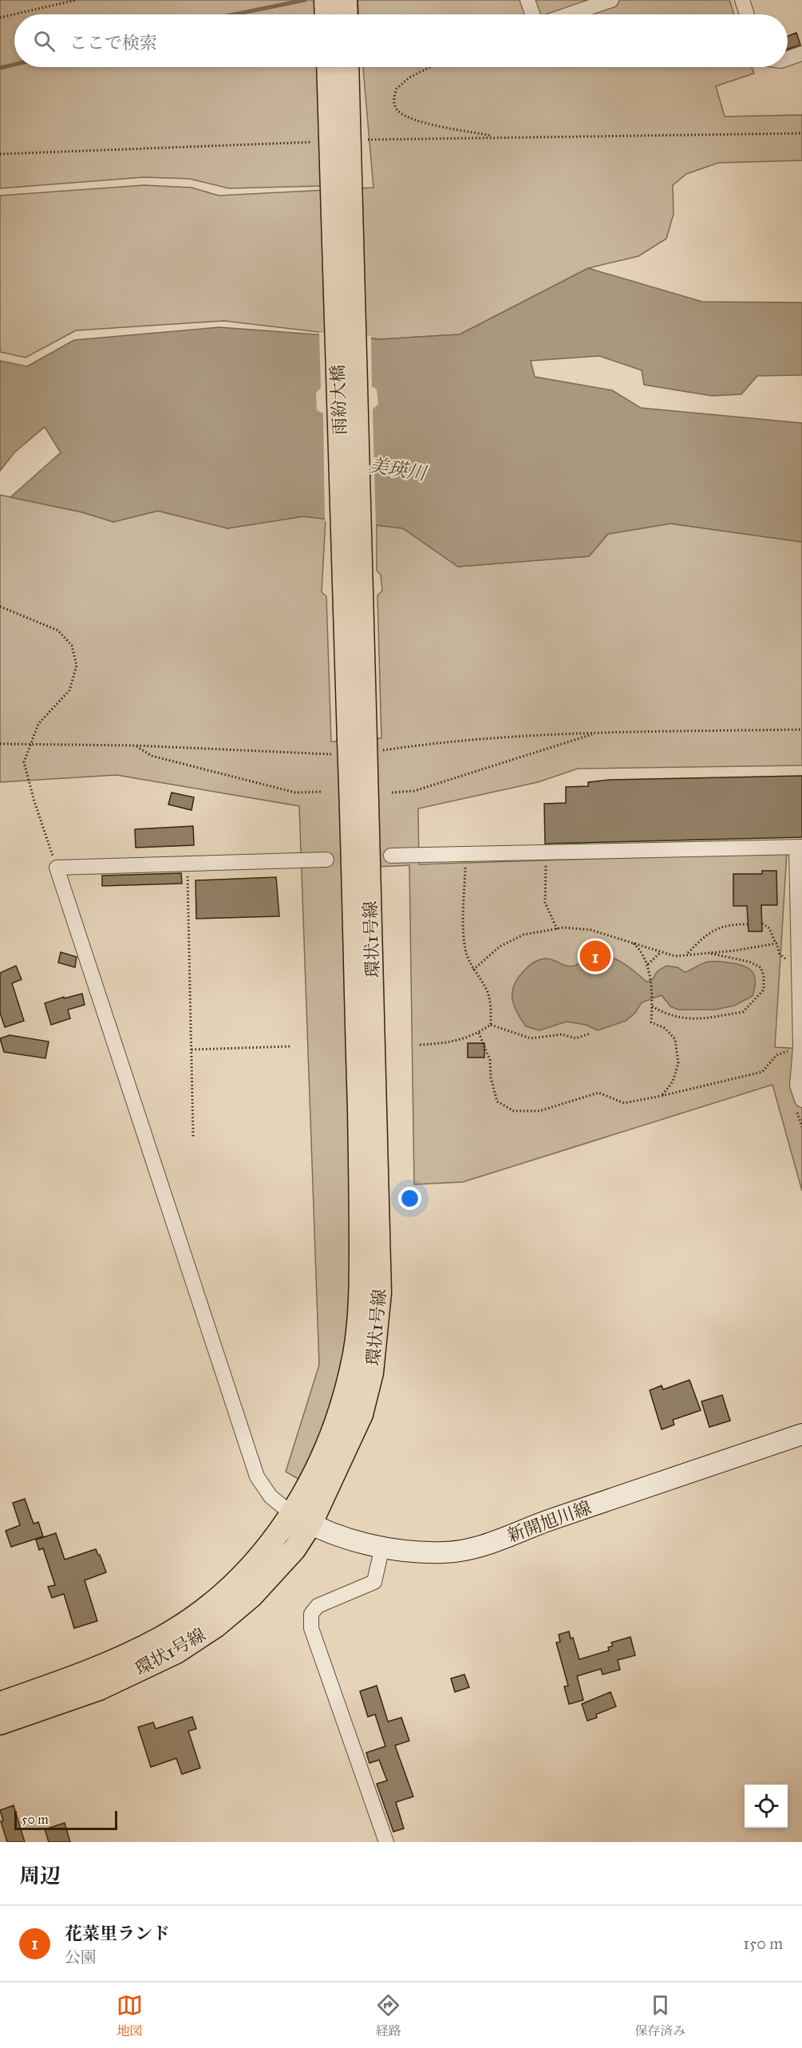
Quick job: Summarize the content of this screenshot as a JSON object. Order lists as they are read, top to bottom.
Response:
{
  "streets": {
    "main road": ["雨紛大橋", "環状1号線", "新開旭川線"]
  },
  "crossings": [
    ["雨紛大橋", "環状1号線"],
    ["環状1号線", "新開旭川線"]
  ],
  "water": ["美瑛川"],
  "scale_bar": "50 m",
  "page": {
    "search": "ここで検索",
    "pins": "1",
    "scale": "50 m",
    "heading": "周辺",
    "list": [
      {
        "mark": "1",
        "name": "花菜里ランド",
        "note": "公園",
        "value": "150 m"
      }
    ],
    "nav": ["地図", "経路", "保存済み"]
  }
}
